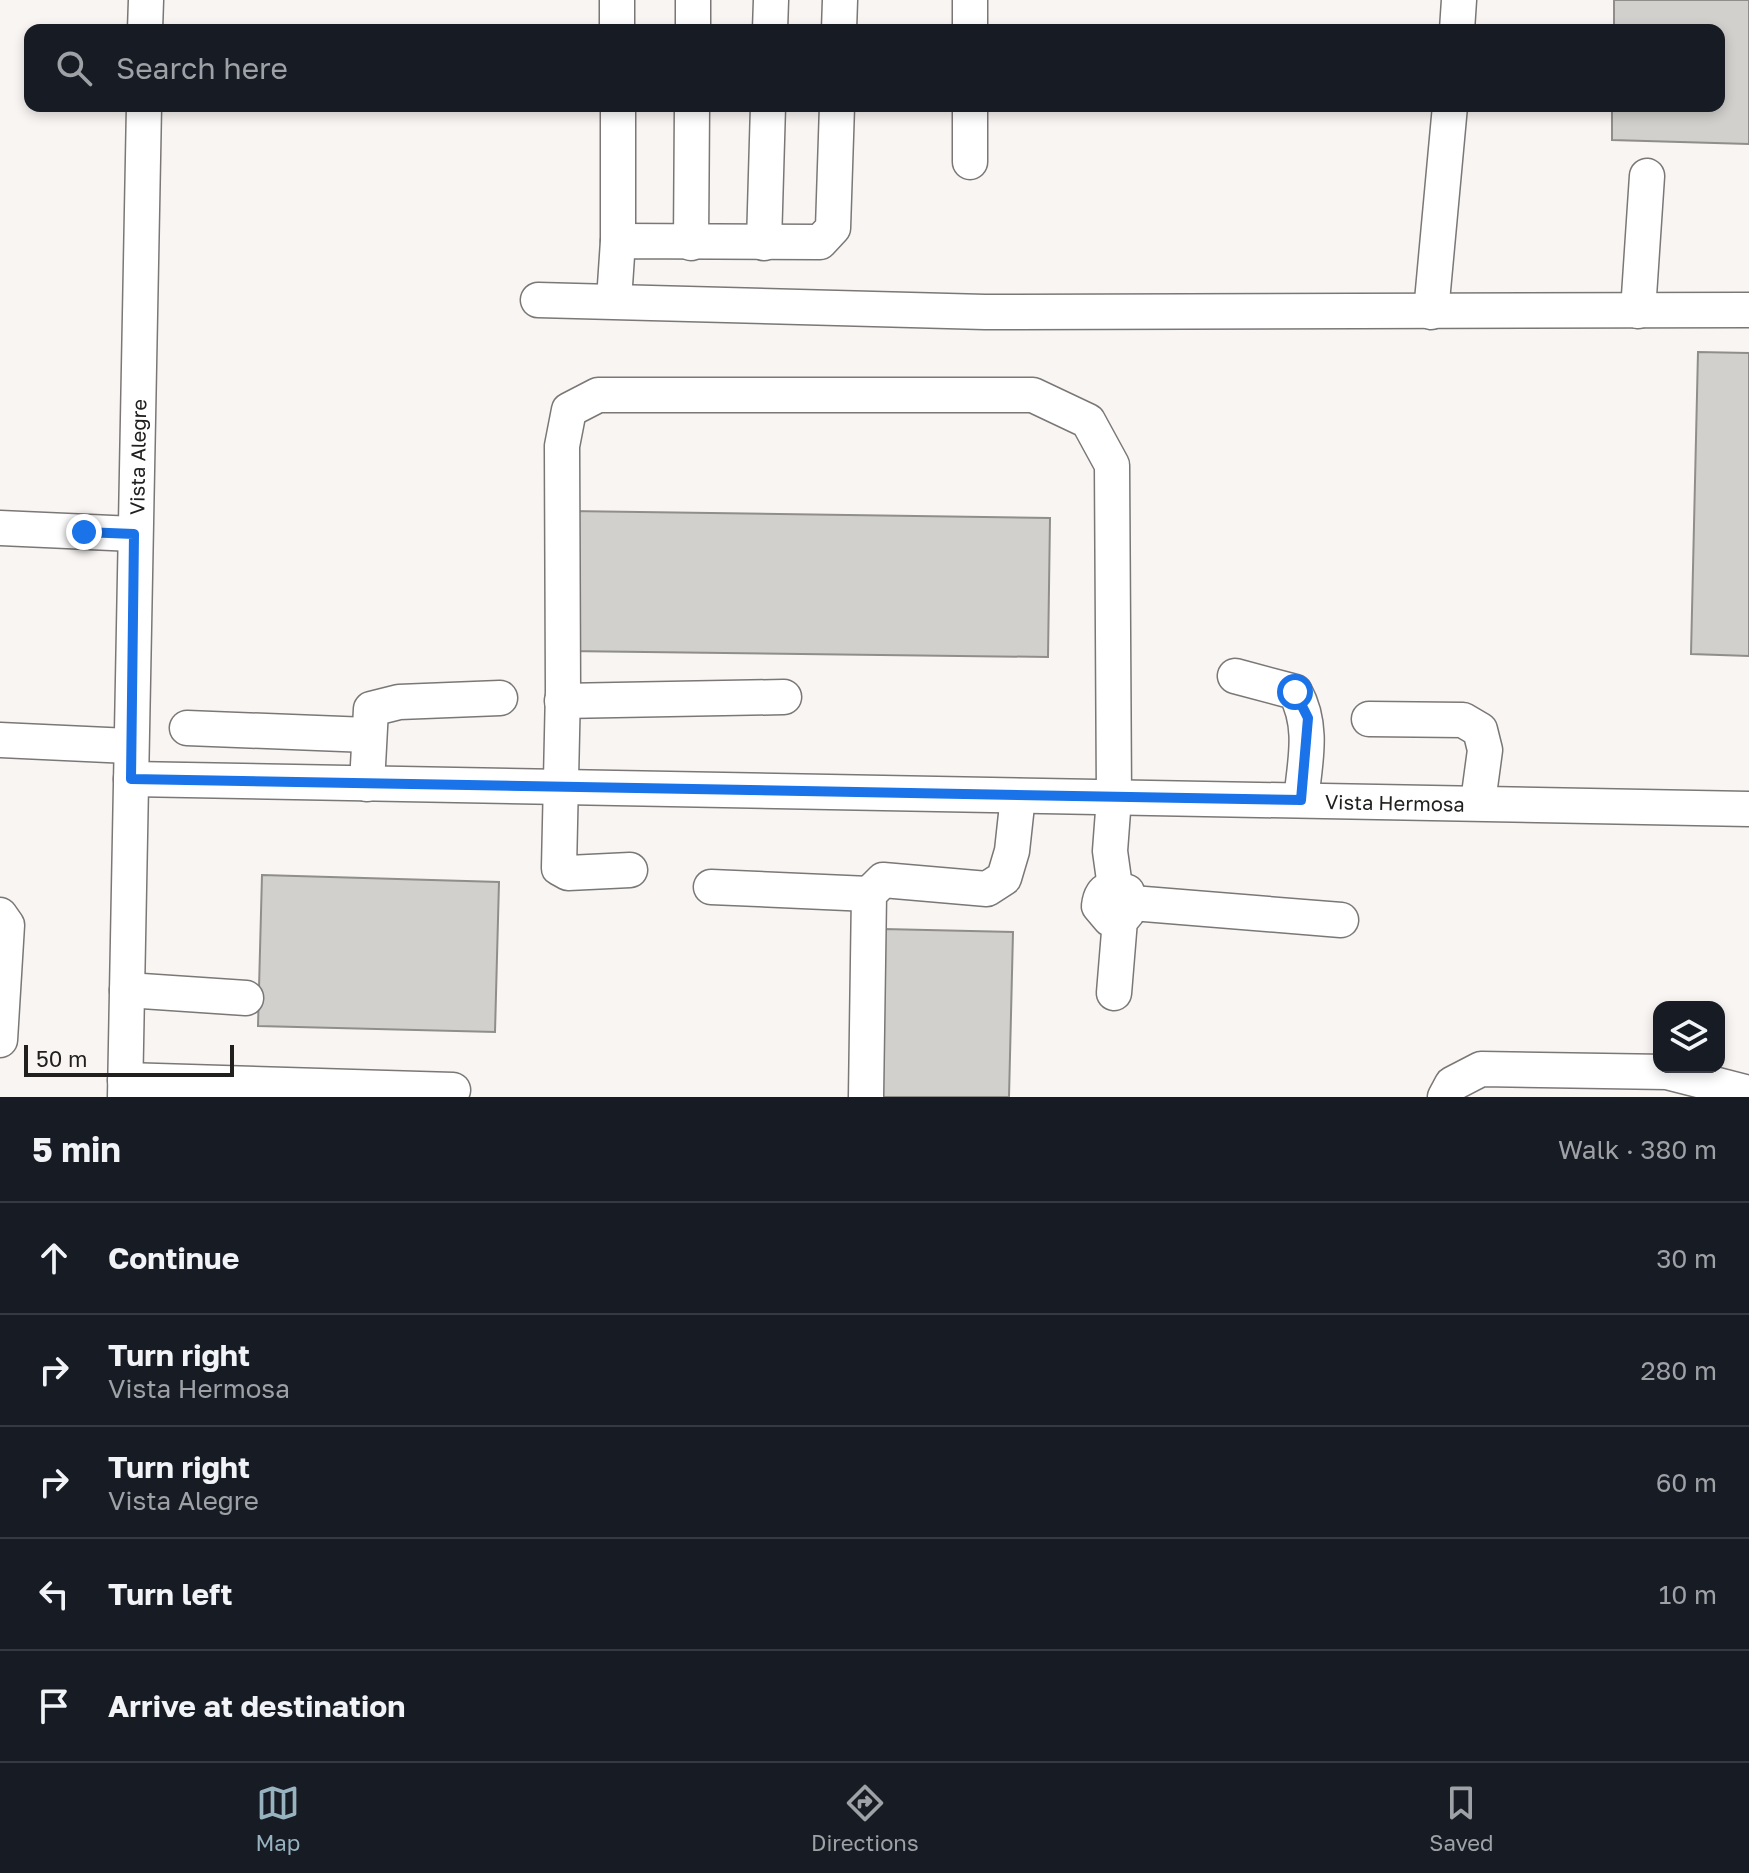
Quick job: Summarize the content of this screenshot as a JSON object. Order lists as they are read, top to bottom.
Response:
{
  "streets": {
    "street": ["Vista Alegre", "Vista Hermosa"]
  },
  "crossings": [
    ["Vista Alegre", "Vista Hermosa"]
  ],
  "scale_bar": "50 m",
  "page": {
    "search": "Search here",
    "scale": "50 m",
    "heading": ["5 min", "Walk · 380 m"],
    "list": [
      ["Continue", "30 m"],
      ["Turn right", "Vista Hermosa", "280 m"],
      ["Turn right", "Vista Alegre", "60 m"],
      ["Turn left", "10 m"],
      "Arrive at destination"
    ],
    "nav": ["Map", "Directions", "Saved"]
  }
}
